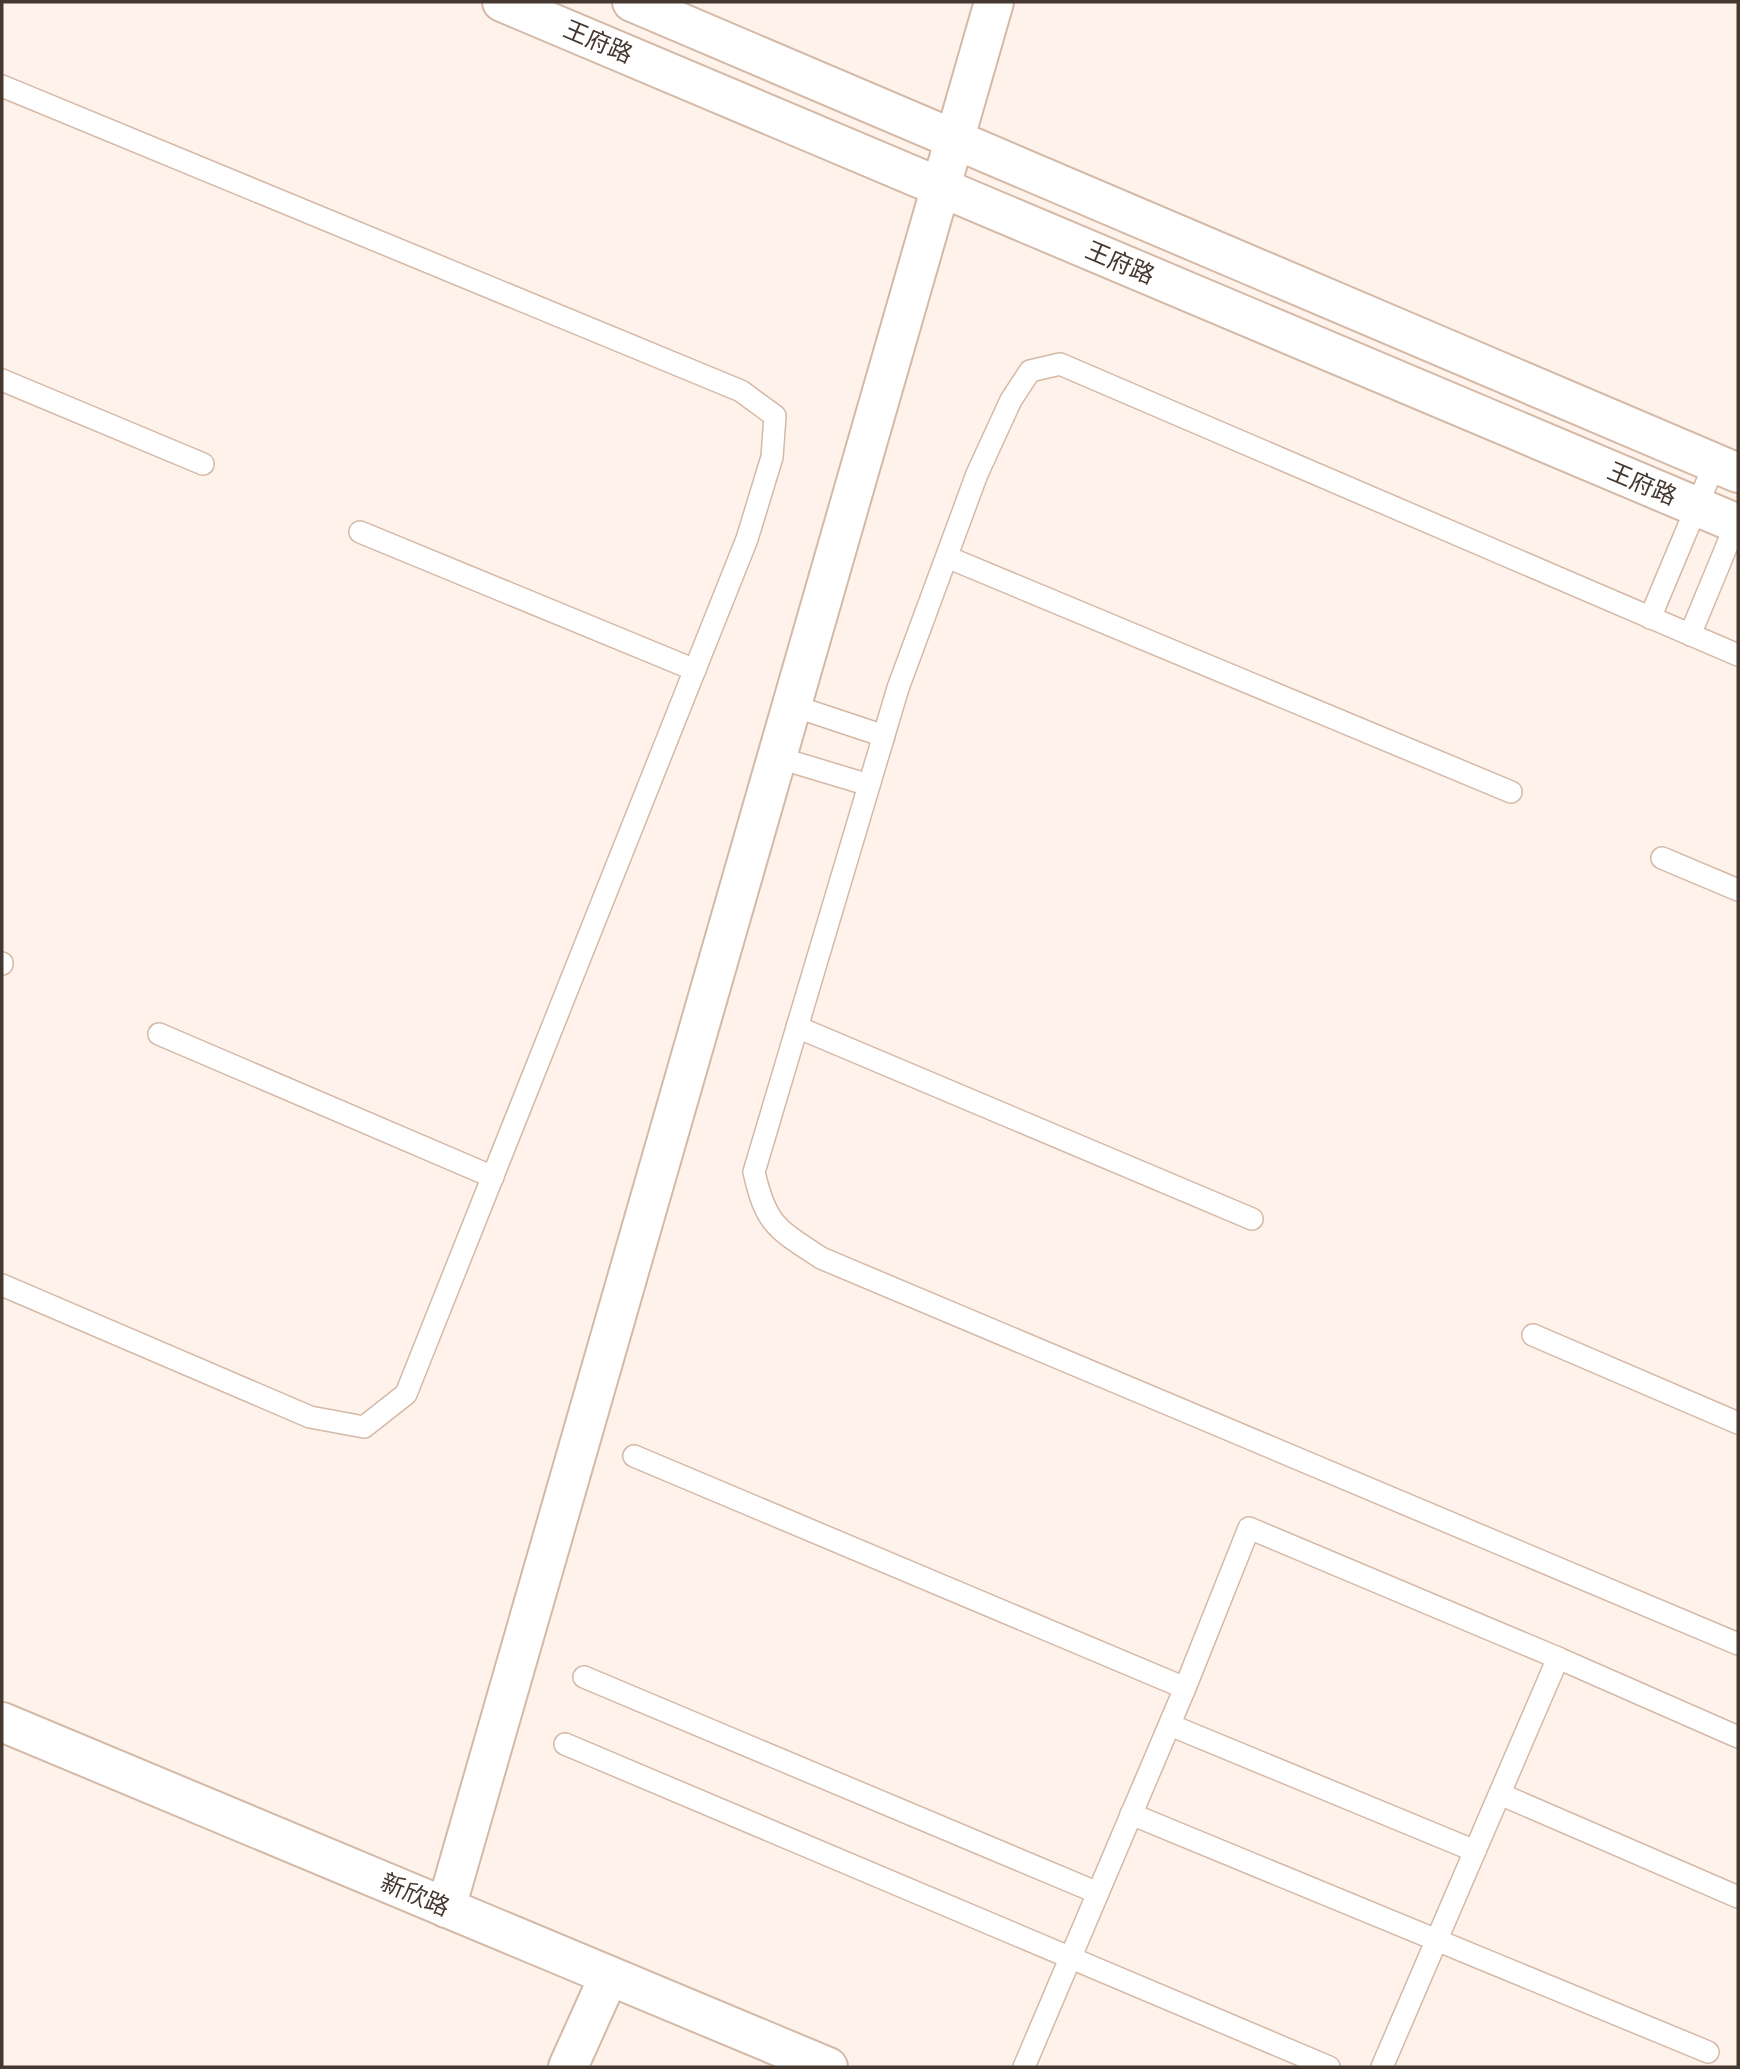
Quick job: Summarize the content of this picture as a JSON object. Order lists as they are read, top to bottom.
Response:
{
  "streets": {
    "street": ["王府路", "新欣路"]
  }
}
